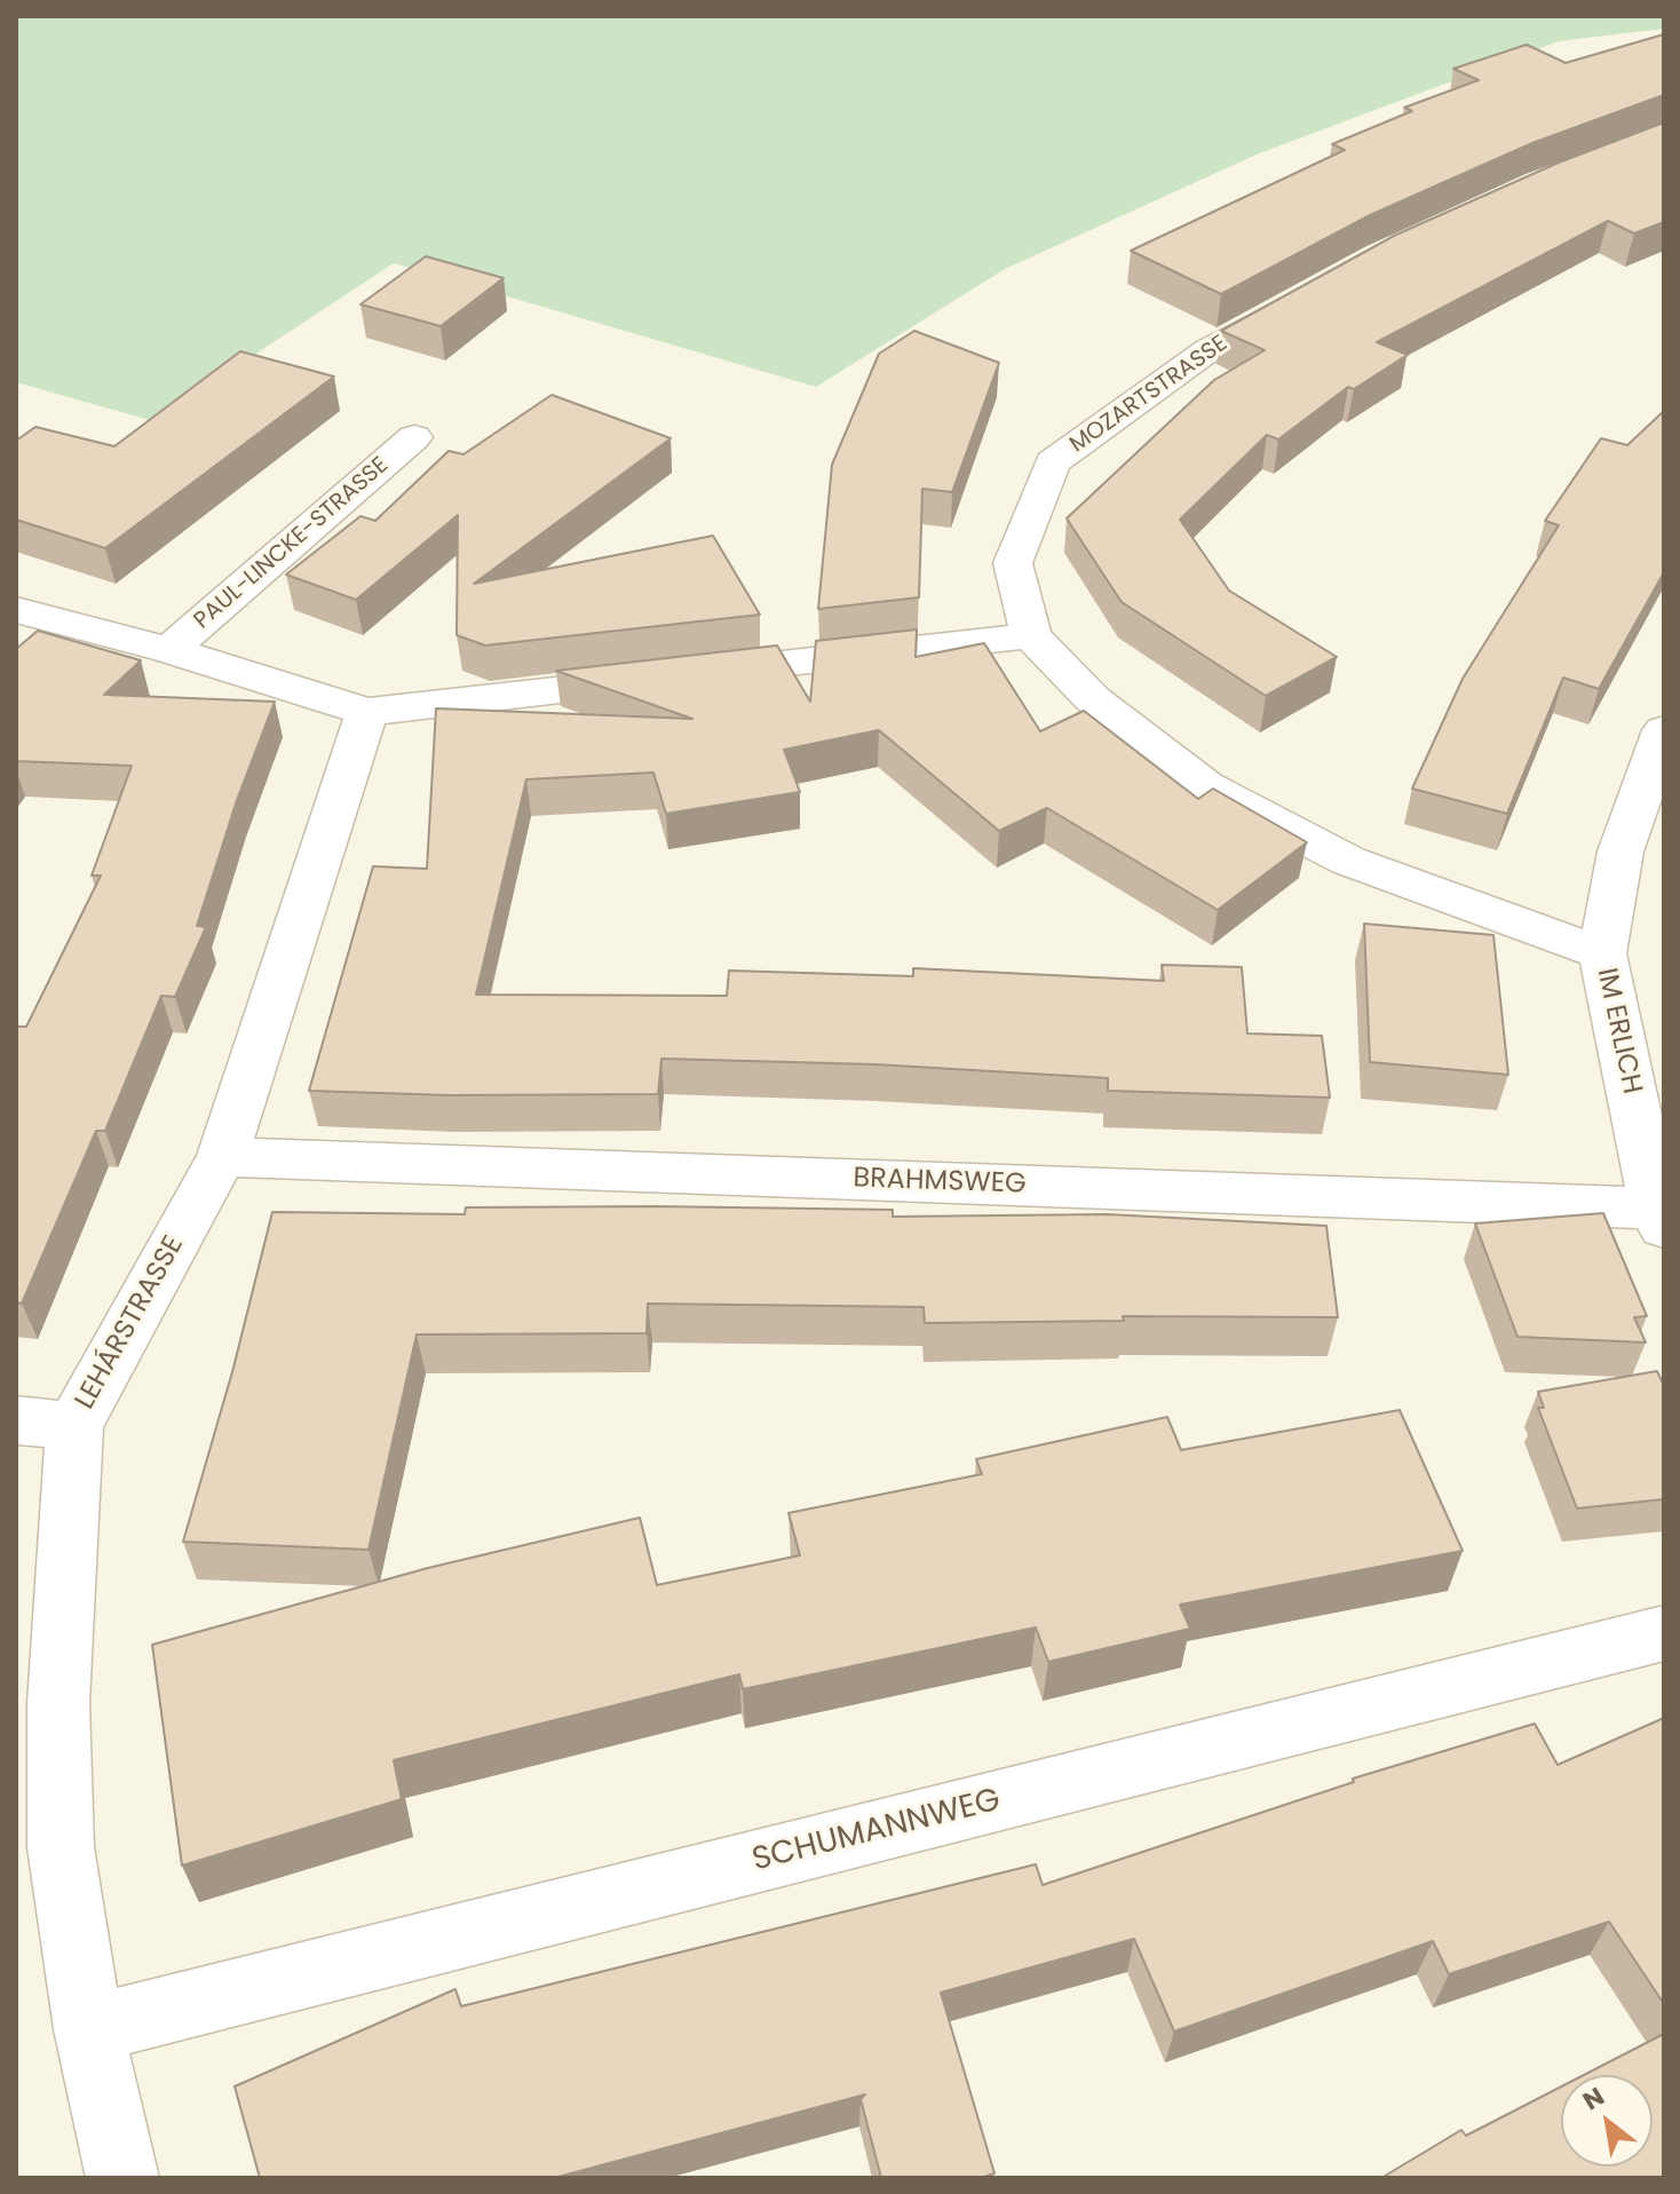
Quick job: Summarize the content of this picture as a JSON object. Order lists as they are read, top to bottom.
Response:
{
  "streets": {
    "street": [
      "MOZARTSTRASSE",
      "PAUL-LINCKE-STRASSE",
      "IM ERLICH",
      "BRAHMSWEG",
      "LEHÁRSTRASSE",
      "SCHUMANNWEG"
    ]
  },
  "crossings": [
    ["MOZARTSTRASSE", "PAUL-LINCKE-STRASSE"],
    ["MOZARTSTRASSE", "IM ERLICH"],
    ["PAUL-LINCKE-STRASSE", "LEHÁRSTRASSE"],
    ["IM ERLICH", "BRAHMSWEG"],
    ["BRAHMSWEG", "LEHÁRSTRASSE"],
    ["LEHÁRSTRASSE", "SCHUMANNWEG"]
  ],
  "north": "top left"
}
